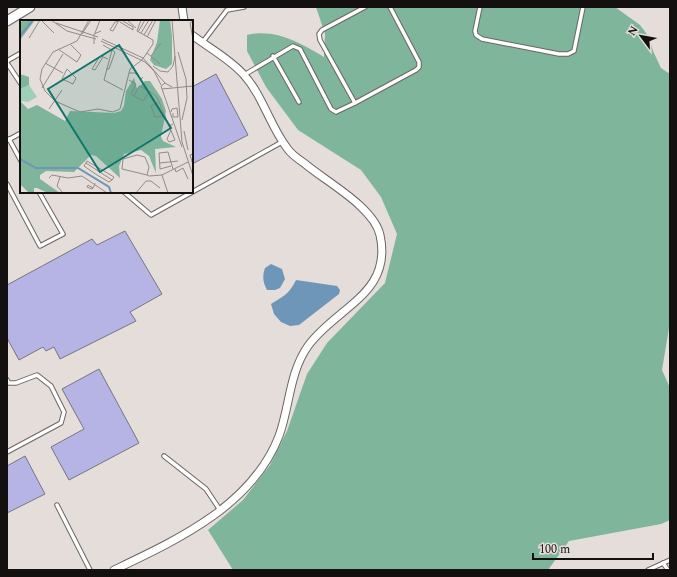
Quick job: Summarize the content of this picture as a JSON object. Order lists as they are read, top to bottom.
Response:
{
  "scale_bar": "100 m",
  "north": "top left"
}
